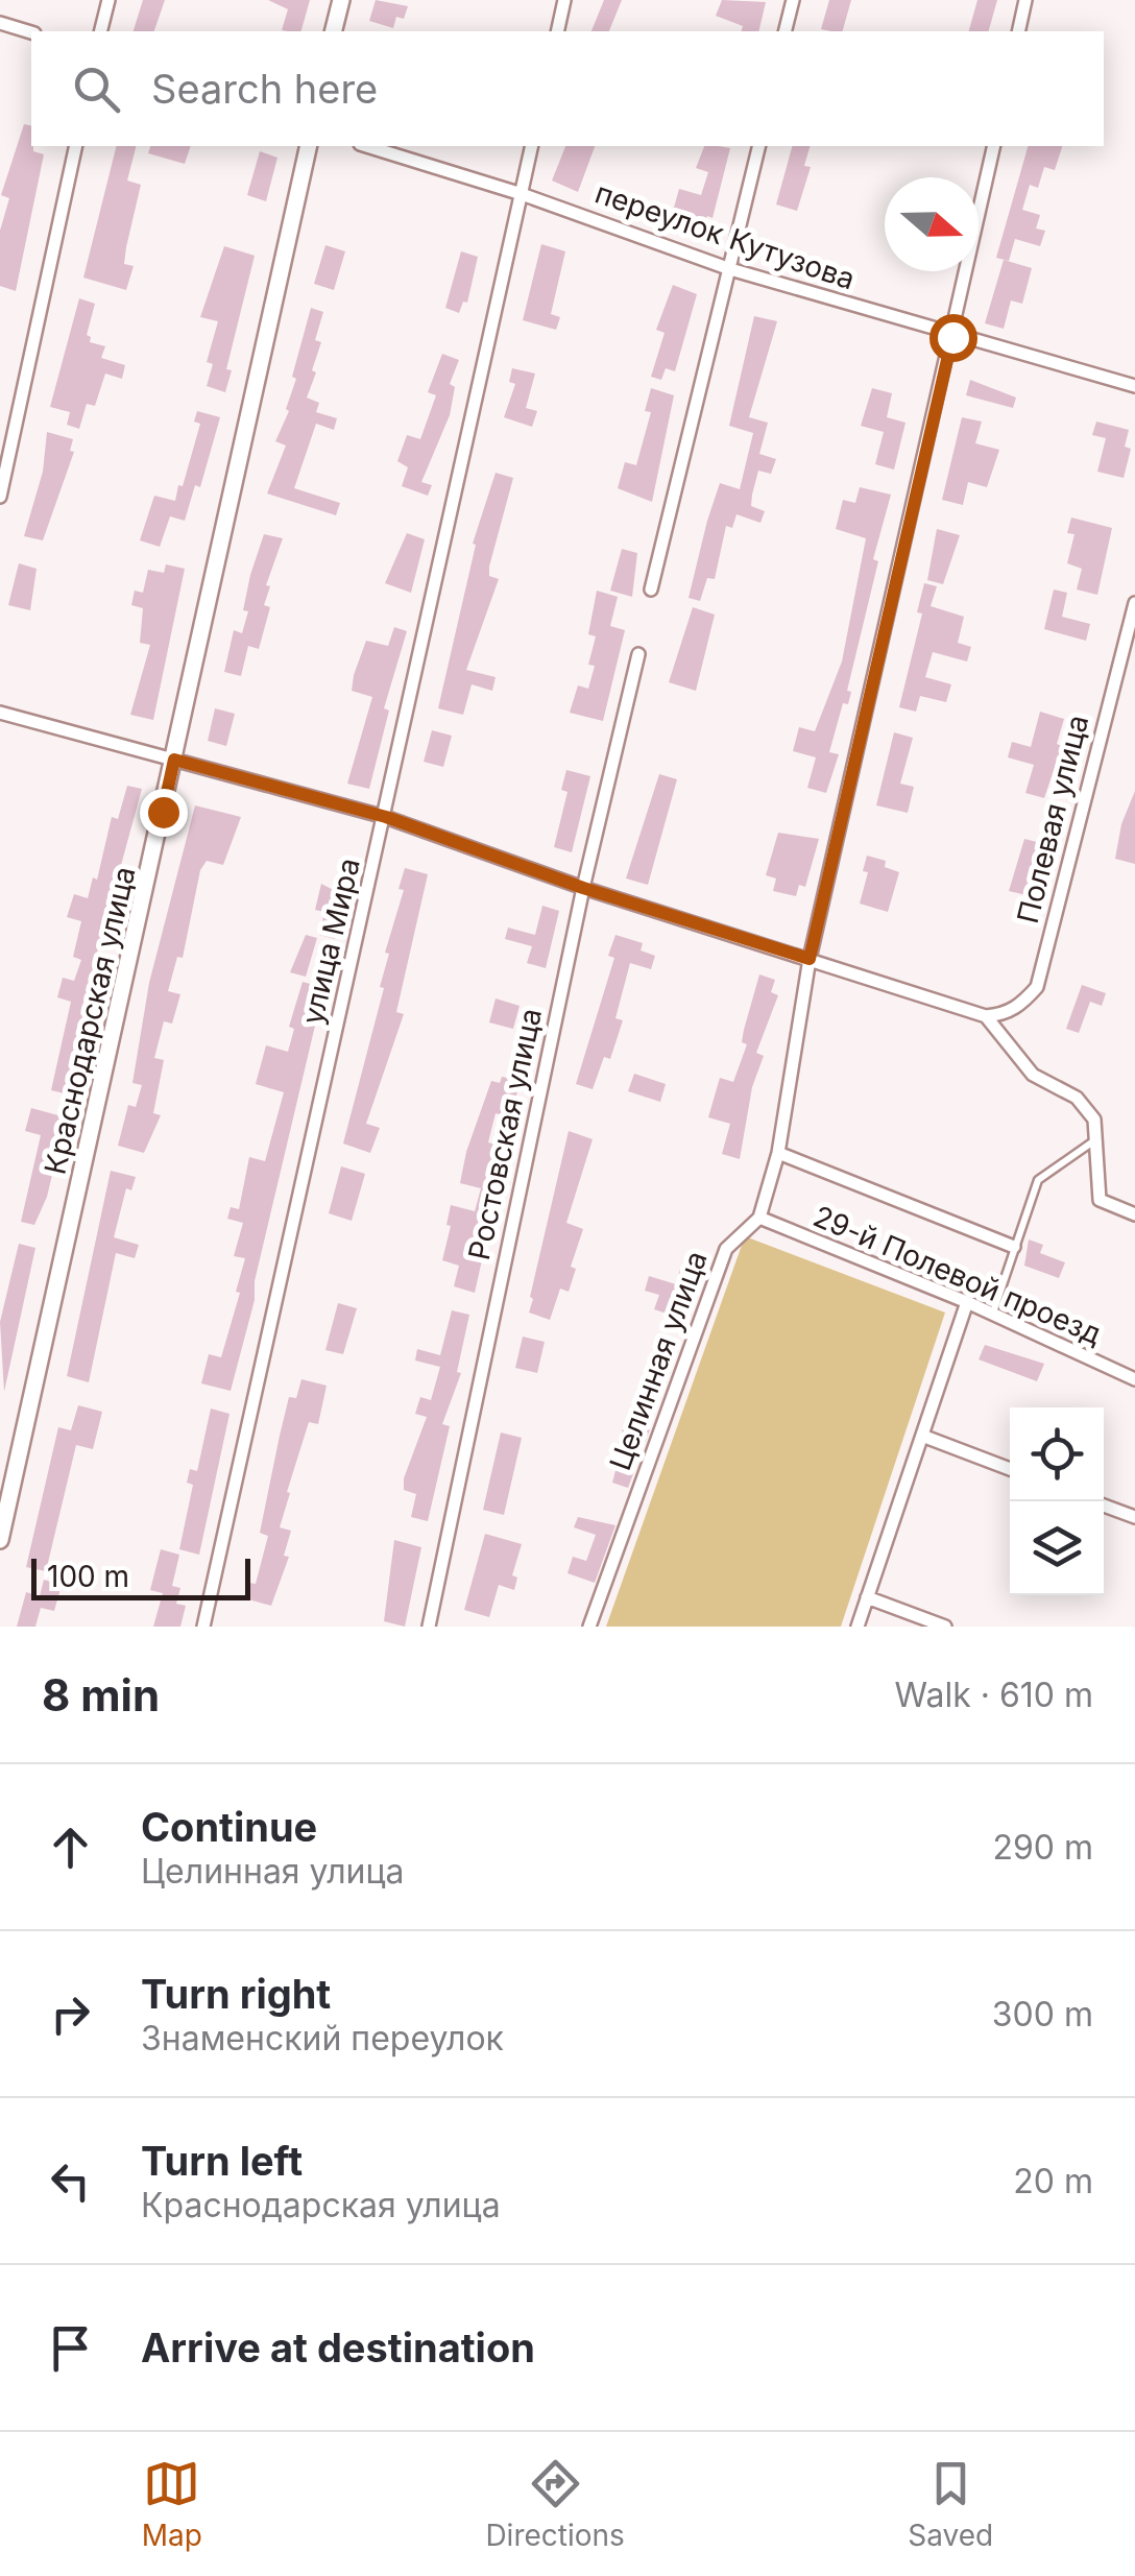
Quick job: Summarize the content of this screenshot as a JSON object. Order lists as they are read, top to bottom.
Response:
{
  "streets": {
    "street": [
      "переулок Кутузова",
      "Полевая улица",
      "улица Мира",
      "Краснодарская улица",
      "Ростовская улица",
      "29-й Полевой проезд",
      "Целинная улица"
    ]
  },
  "crossings": [
    ["переулок Кутузова", "улица Мира"],
    ["переулок Кутузова", "Целинная улица"],
    ["29-й Полевой проезд", "Целинная улица"]
  ],
  "scale_bar": "100 m",
  "north": "right",
  "page": {
    "search": "Search here",
    "scale": "100 m",
    "heading": ["8 min", "Walk · 610 m"],
    "list": [
      ["Continue", "Целинная улица", "290 m"],
      ["Turn right", "Знаменский переулок", "300 m"],
      ["Turn left", "Краснодарская улица", "20 m"],
      "Arrive at destination"
    ],
    "nav": ["Map", "Directions", "Saved"]
  }
}
